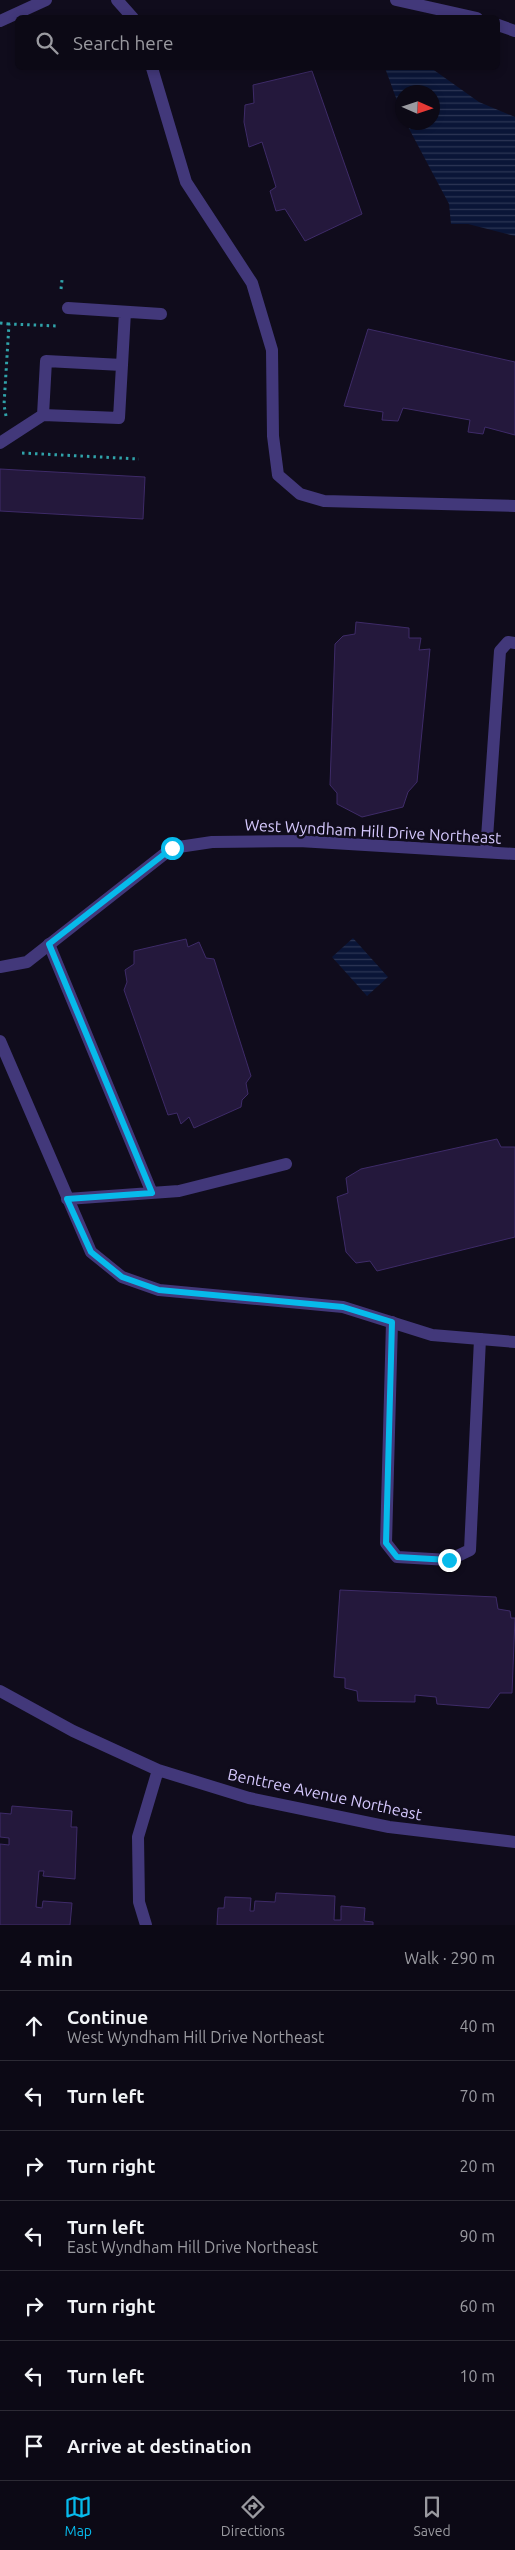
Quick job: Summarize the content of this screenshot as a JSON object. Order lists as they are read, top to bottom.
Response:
{
  "streets": {
    "street": ["West Wyndham Hill Drive Northeast", "Benttree Avenue Northeast"]
  },
  "north": "right",
  "page": {
    "search": "Search here",
    "heading": ["4 min", "Walk · 290 m"],
    "list": [
      ["Continue", "West Wyndham Hill Drive Northeast", "40 m"],
      ["Turn left", "70 m"],
      ["Turn right", "20 m"],
      ["Turn left", "East Wyndham Hill Drive Northeast", "90 m"],
      ["Turn right", "60 m"],
      ["Turn left", "10 m"],
      "Arrive at destination"
    ],
    "nav": ["Map", "Directions", "Saved"]
  }
}
